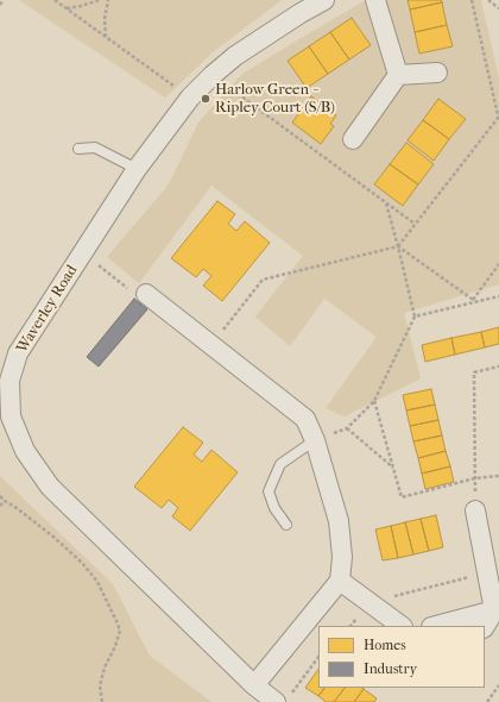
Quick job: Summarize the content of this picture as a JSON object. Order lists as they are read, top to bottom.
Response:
{
  "streets": {
    "street": ["Waverley Road"]
  },
  "places": ["Harlow Green - Ripley Court (S/B)"],
  "legend": ["Homes", "Industry"]
}
